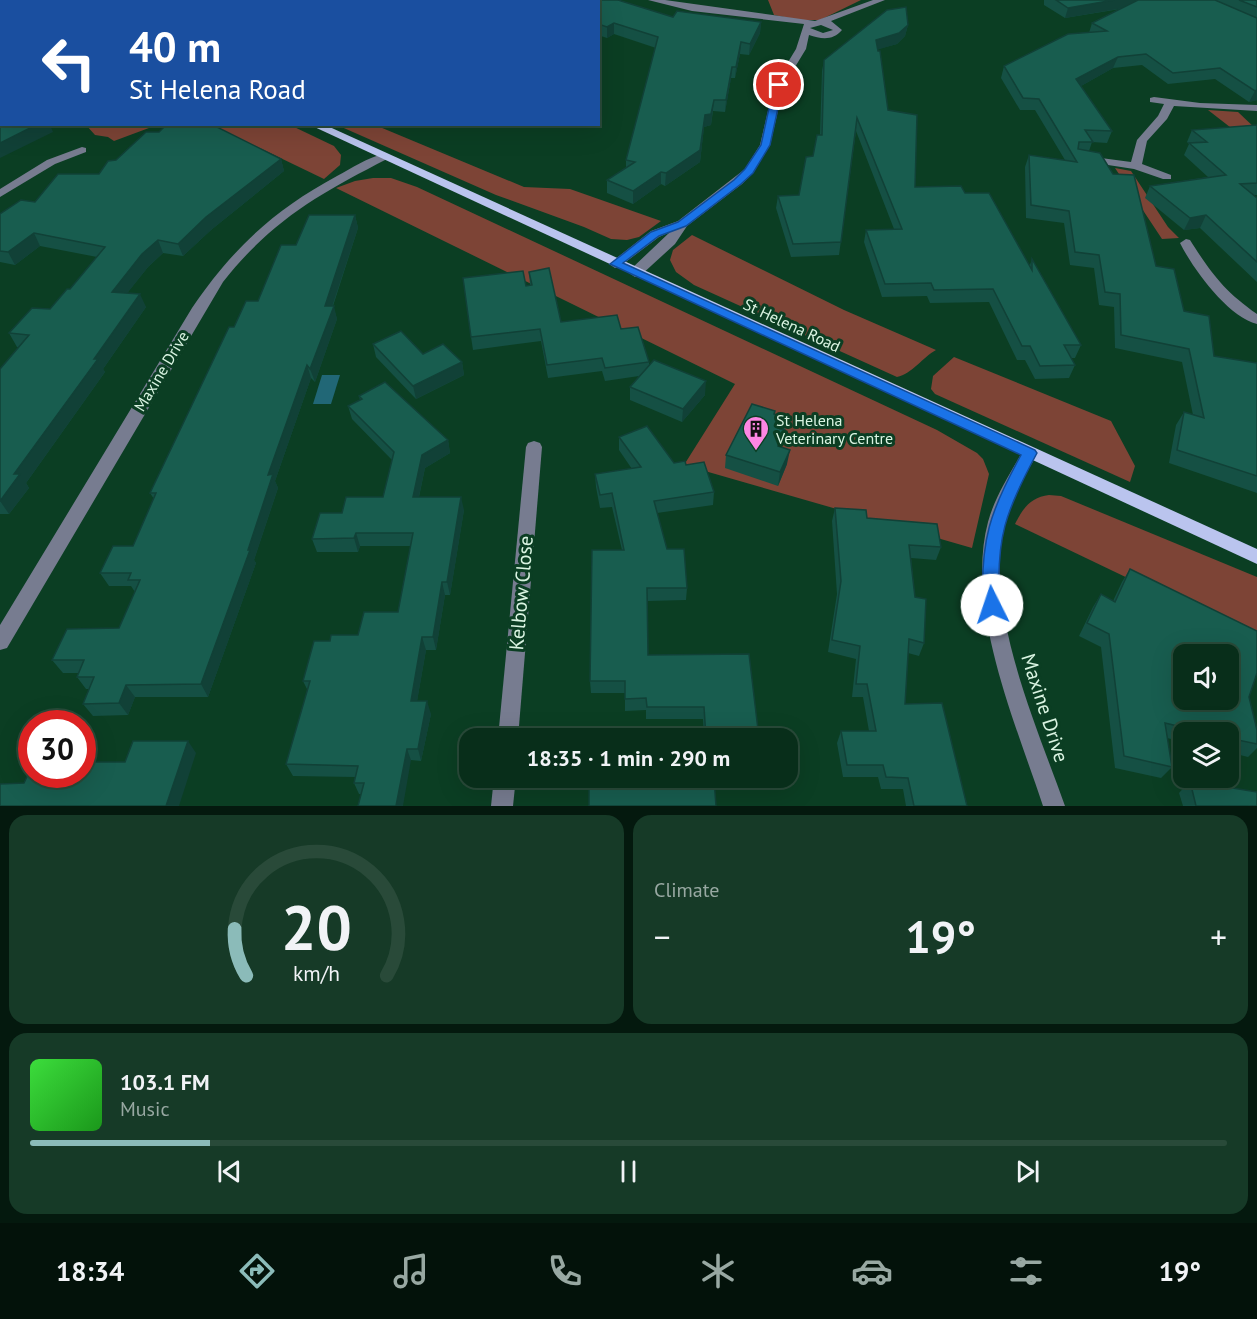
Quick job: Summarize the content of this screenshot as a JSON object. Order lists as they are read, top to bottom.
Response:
{
  "streets": {
    "main road": ["St Helena Road"],
    "street": ["Maxine Drive", "Kelbow Close"]
  },
  "crossings": [
    ["St Helena Road", "Maxine Drive"]
  ],
  "places": {
    "building": ["St Helena Veterinary Centre"]
  },
  "page": {
    "turn": ["40 m", "St Helena Road"],
    "limit": "30",
    "trip": "18:35 · 1 min · 290 m",
    "tile": "Climate",
    "heat": ["−", "19°", "+"],
    "song": ["103.1 FM", "Music"],
    "tabs": ["18:34", "19°"],
    "gauge": ["20", "km/h"]
  }
}
